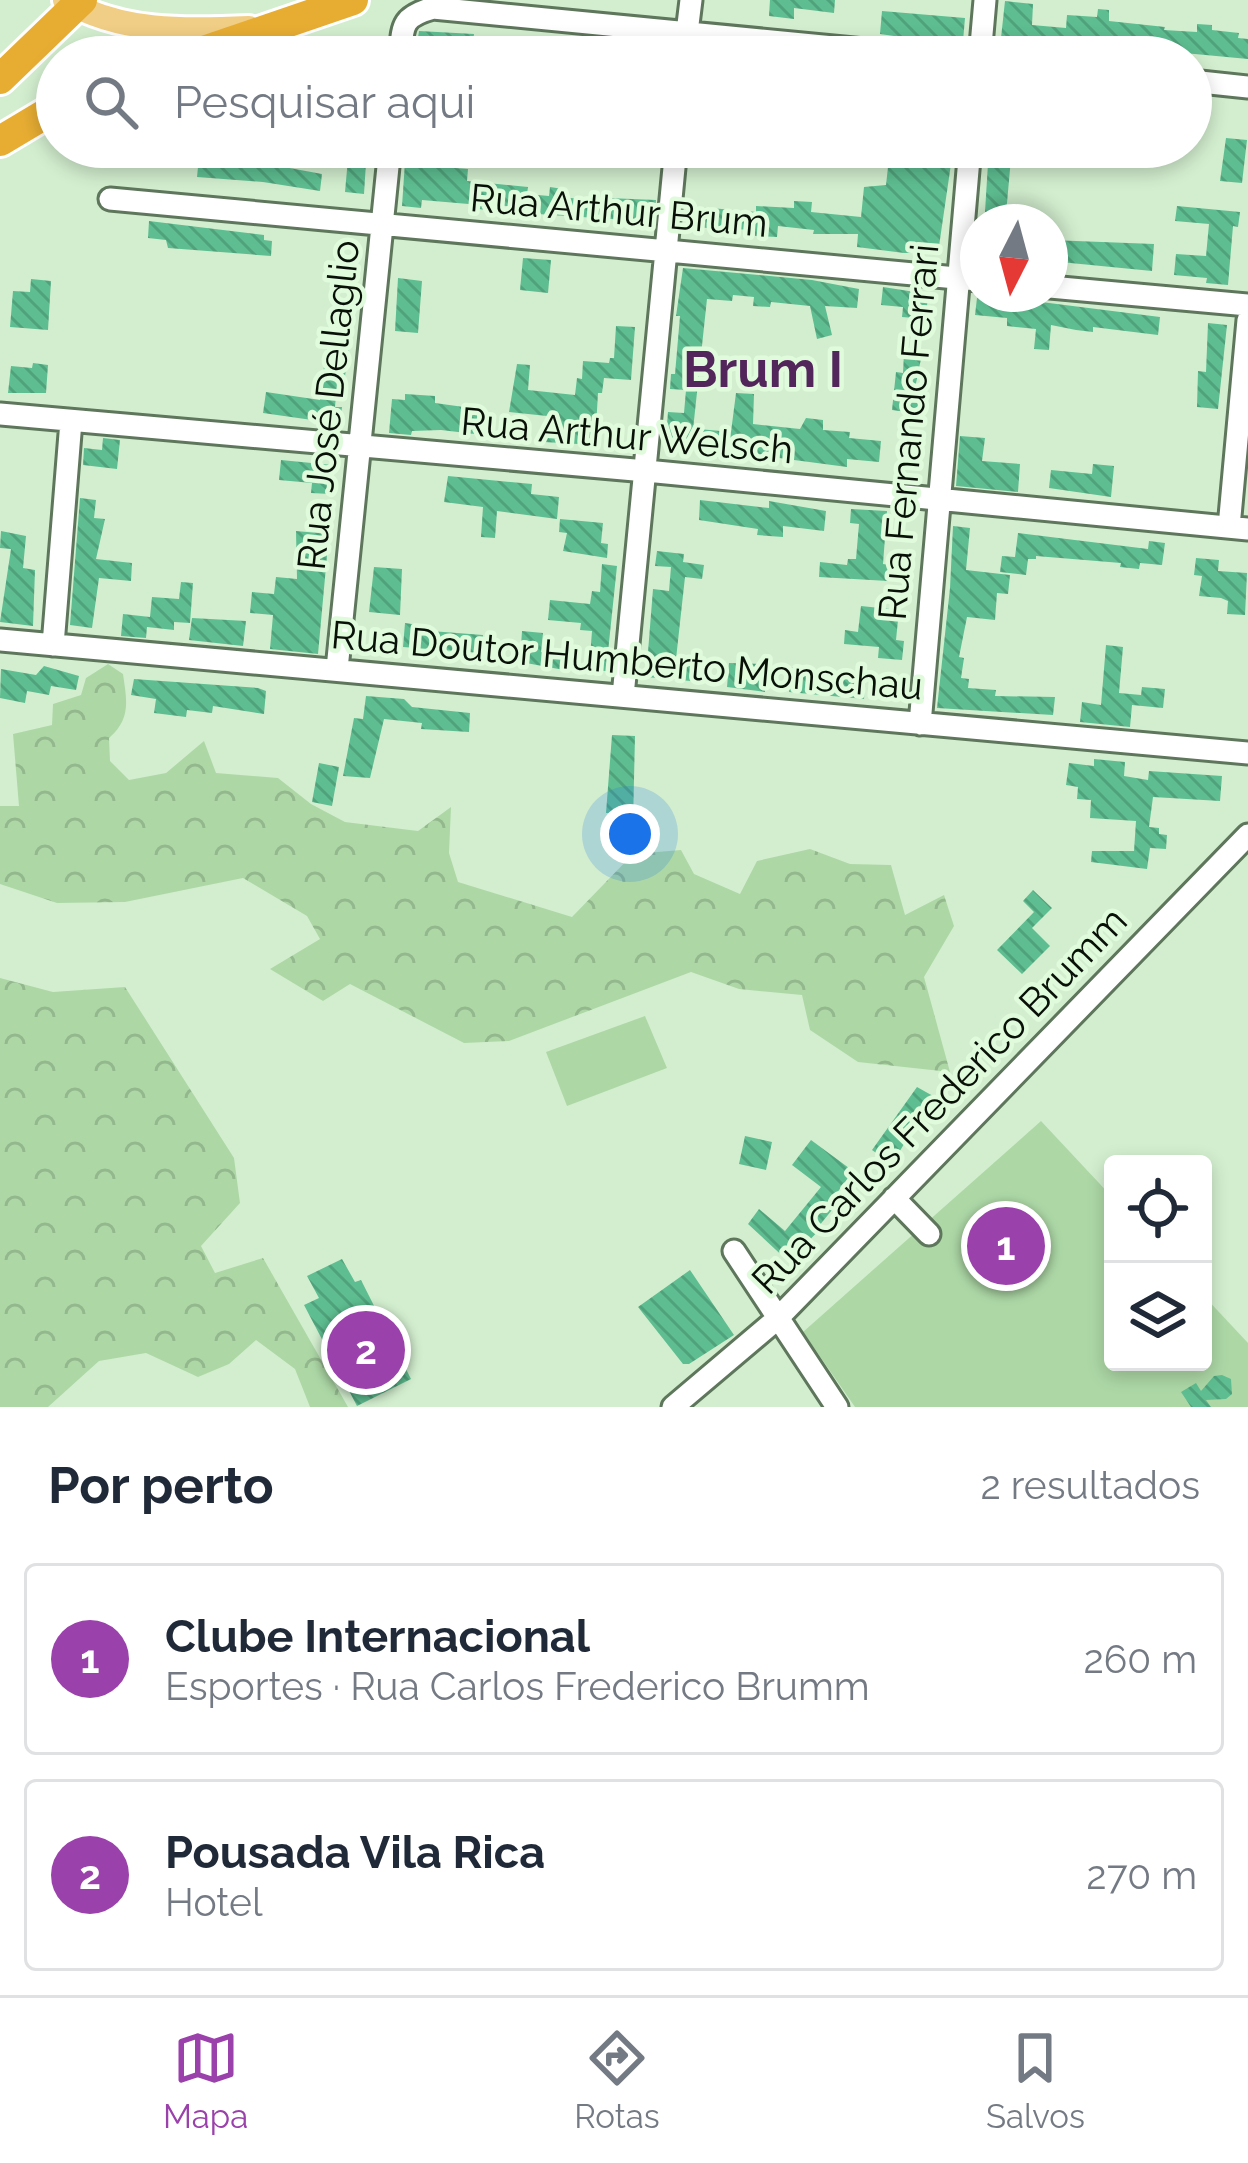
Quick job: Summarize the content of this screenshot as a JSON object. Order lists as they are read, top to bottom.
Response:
{
  "streets": {
    "street": [
      "Rua Arthur Brum",
      "Rua José Dellaglio",
      "Rua Fernando Ferrari",
      "Rua Arthur Welsch",
      "Rua Doutor Humberto Monschau",
      "Rua Carlos Frederico Brumm"
    ]
  },
  "crossings": [
    ["Rua Arthur Brum", "Rua José Dellaglio"],
    ["Rua José Dellaglio", "Rua Arthur Welsch"],
    ["Rua José Dellaglio", "Rua Doutor Humberto Monschau"],
    ["Rua Fernando Ferrari", "Rua Arthur Welsch"],
    ["Rua Fernando Ferrari", "Rua Doutor Humberto Monschau"]
  ],
  "districts": ["Brum I"],
  "north": "bottom",
  "page": {
    "search": "Pesquisar aqui",
    "pins": ["1", "2"],
    "heading": ["Por perto", "2 resultados"],
    "list": [
      {
        "mark": "1",
        "name": "Clube Internacional",
        "note": "Esportes · Rua Carlos Frederico Brumm",
        "value": "260 m"
      },
      {
        "mark": "2",
        "name": "Pousada Vila Rica",
        "note": "Hotel",
        "value": "270 m"
      }
    ],
    "nav": ["Mapa", "Rotas", "Salvos"]
  }
}
